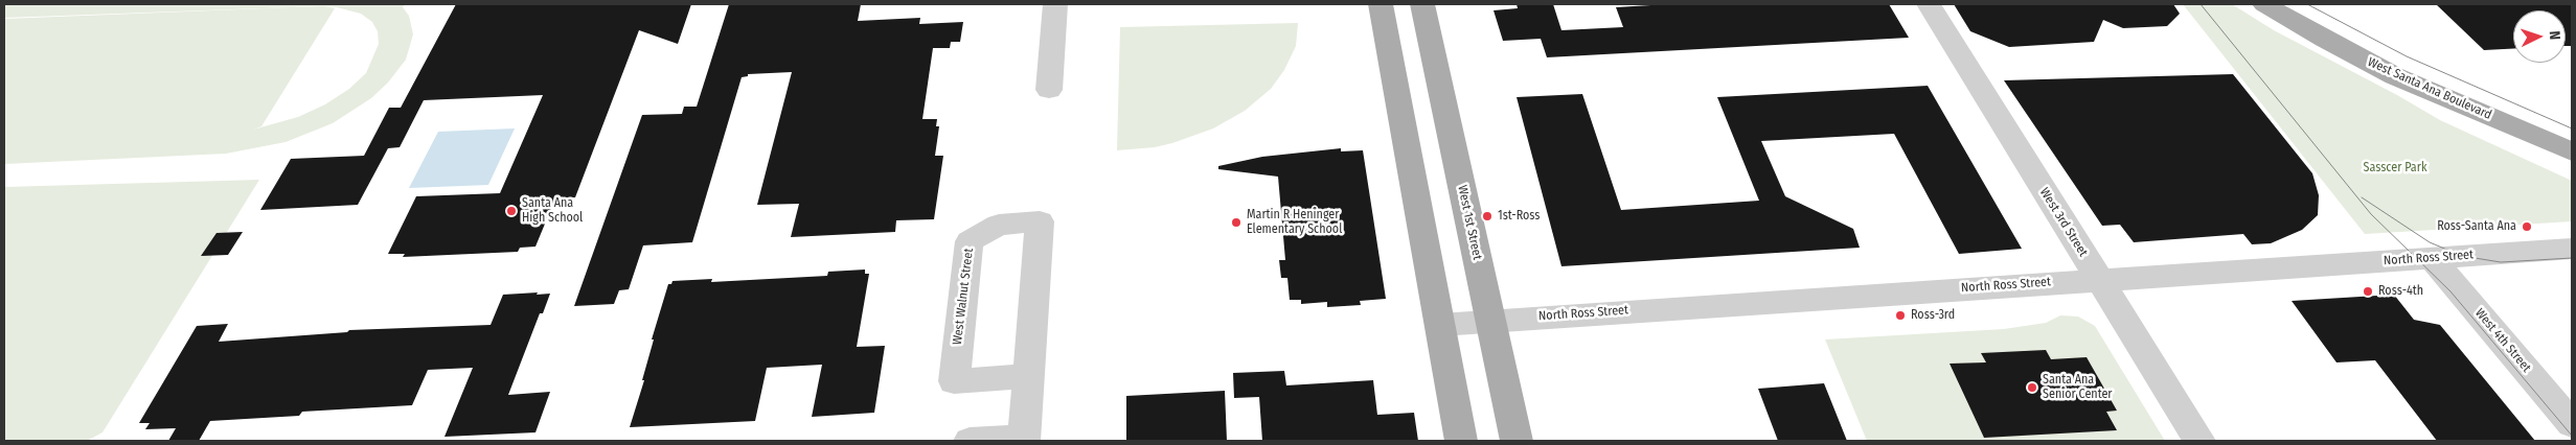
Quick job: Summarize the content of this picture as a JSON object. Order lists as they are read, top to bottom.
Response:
{
  "streets": {
    "main road": ["West Santa Ana Boulevard", "West 1st Street"],
    "street": [
      "West 3rd Street",
      "North Ross Street",
      "West Walnut Street",
      "West 4th Street"
    ]
  },
  "crossings": [
    ["West 1st Street", "North Ross Street"],
    ["West 3rd Street", "North Ross Street"],
    ["North Ross Street", "West 4th Street"]
  ],
  "parks": ["Sasscer Park"],
  "places": [
    "Santa Ana High School",
    "1st-Ross",
    "Martin R Heninger Elementary School",
    "Ross-Santa Ana",
    "Ross-4th",
    "Ross-3rd",
    "Santa Ana Senior Center"
  ],
  "north": "right"
}
